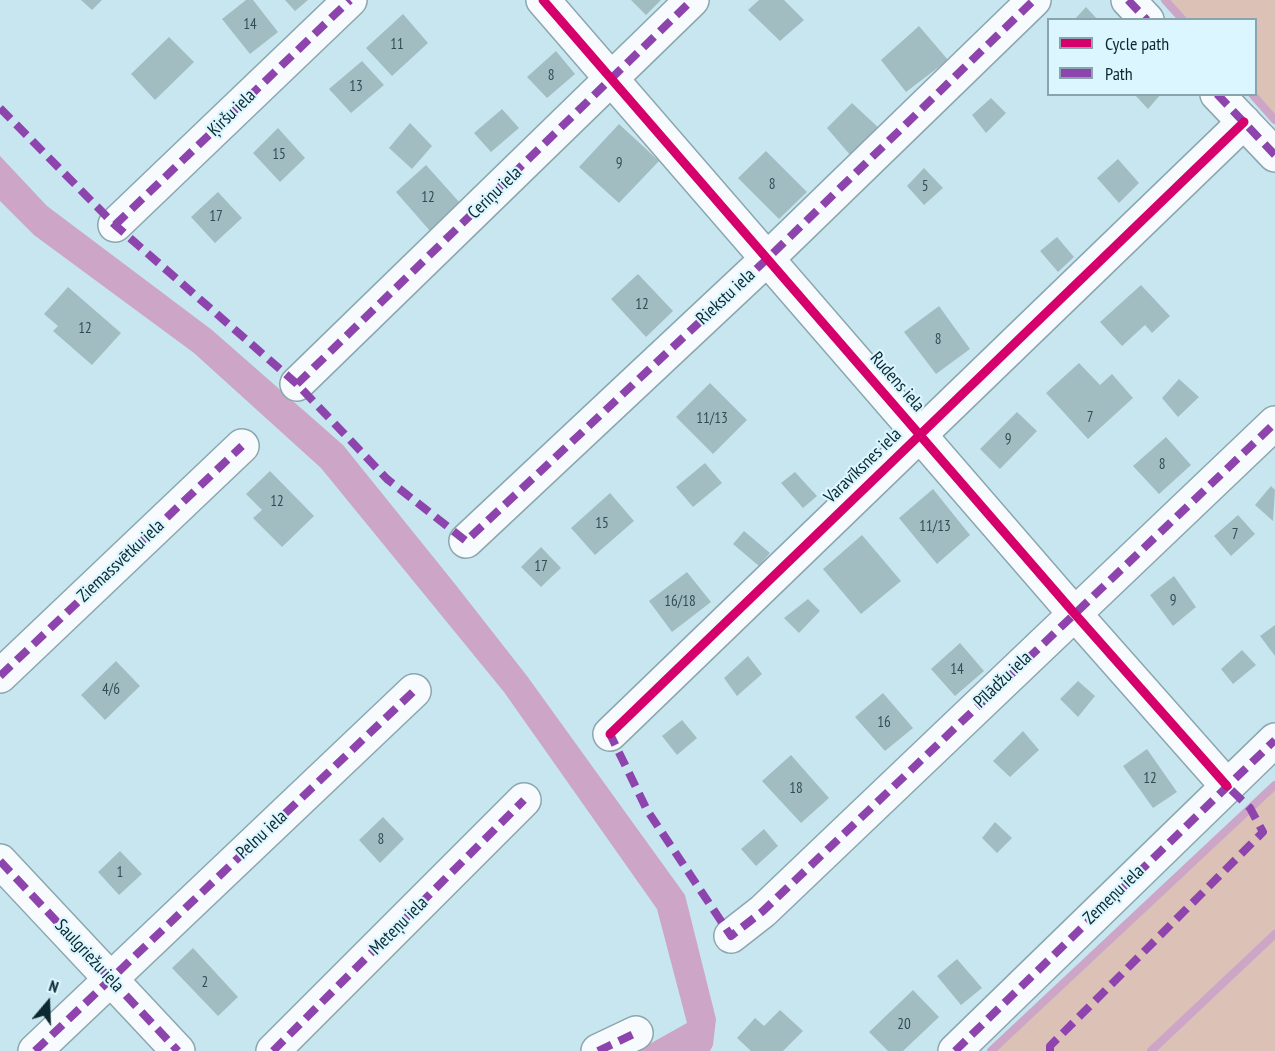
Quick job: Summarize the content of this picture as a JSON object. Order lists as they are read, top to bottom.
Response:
{
  "streets": {
    "street": [
      "Ķiršu iela",
      "Ceriņu iela",
      "Riekstu iela",
      "Rudens iela",
      "Varavīksnes iela",
      "Ziemassvētku iela",
      "Pīlādžu iela",
      "Pelnu iela",
      "Zemeņu iela",
      "Meteņu iela",
      "Saulgriežu iela"
    ]
  },
  "crossings": [
    ["Ceriņu iela", "Rudens iela"],
    ["Riekstu iela", "Rudens iela"],
    ["Rudens iela", "Varavīksnes iela"],
    ["Rudens iela", "Pīlādžu iela"],
    ["Rudens iela", "Zemeņu iela"],
    ["Pelnu iela", "Saulgriežu iela"]
  ],
  "house_numbers": [
    "14",
    "11",
    "8",
    "13",
    "15",
    "9",
    "8",
    "5",
    "12",
    "17",
    "12",
    "12",
    "8",
    "7",
    "11/13",
    "9",
    "8",
    "12",
    "15",
    "11/13",
    "7",
    "17",
    "9",
    "16/18",
    "14",
    "4/6",
    "16",
    "12",
    "18",
    "8",
    "1",
    "2",
    "20"
  ],
  "legend": ["Cycle path", "Path"],
  "north": "top"
}
